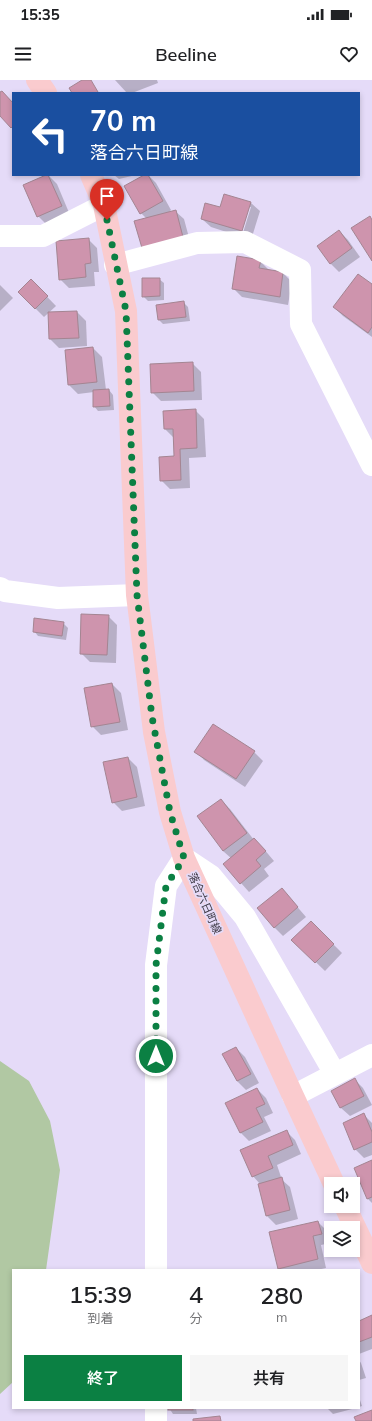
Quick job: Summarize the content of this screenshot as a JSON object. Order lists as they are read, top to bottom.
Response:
{
  "streets": {
    "main road": ["落合六日町線"]
  },
  "page": {
    "status": "15:35",
    "header": "Beeline",
    "turn": ["70 m", "落合六日町線"],
    "eta": [
      "15:39",
      "到着",
      "4",
      "分",
      "280",
      "m"
    ],
    "buttons": ["終了", "共有"]
  }
}
